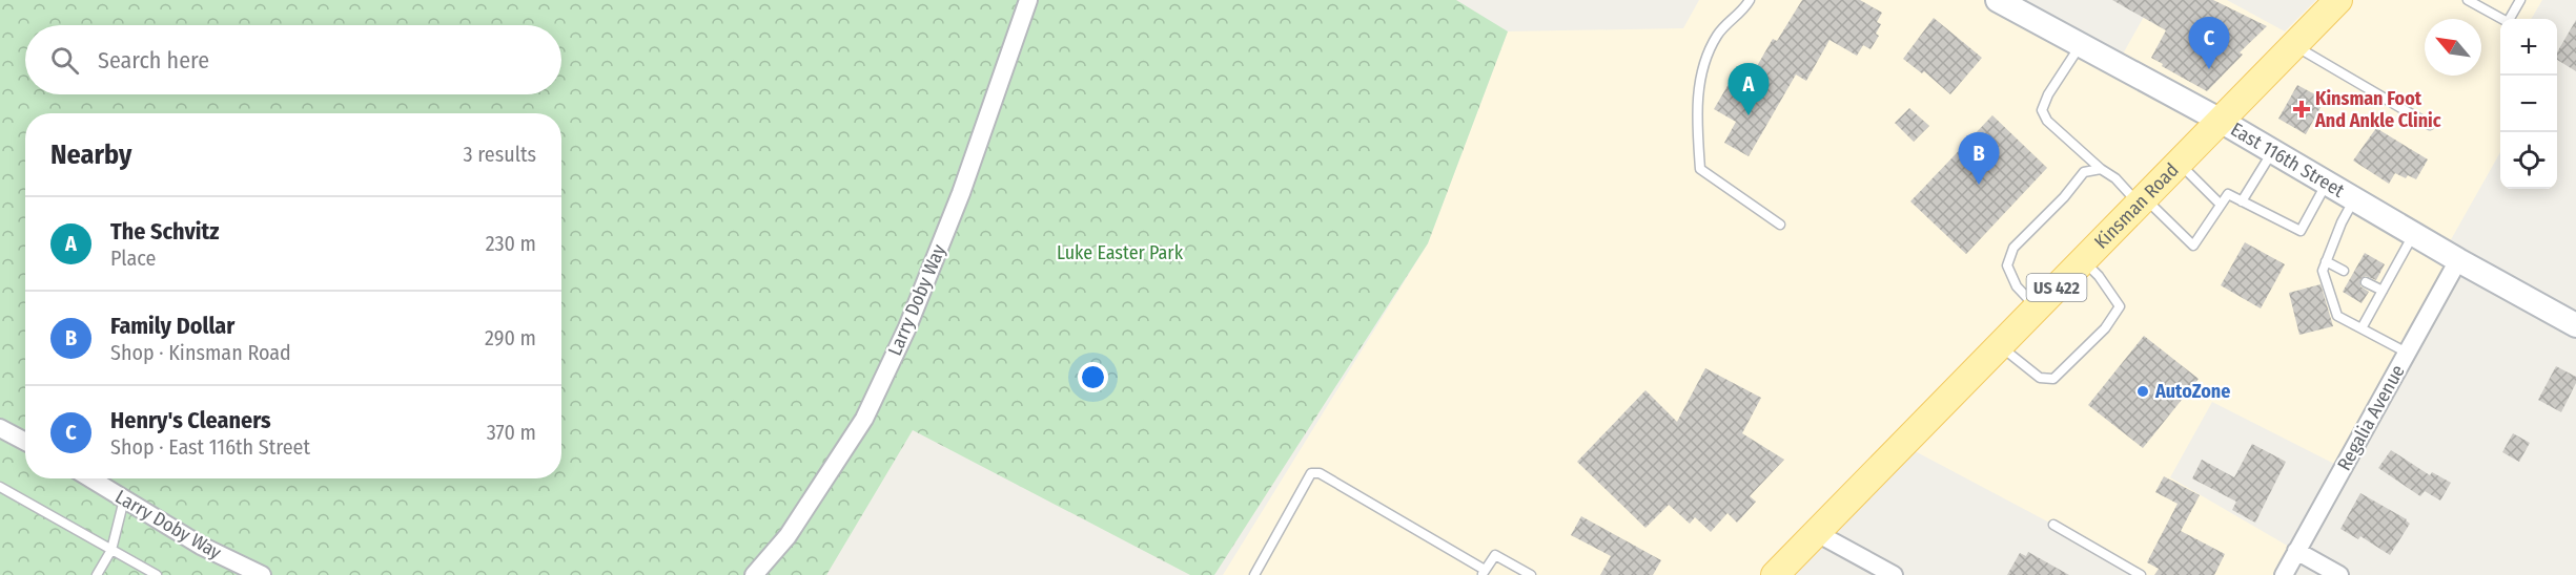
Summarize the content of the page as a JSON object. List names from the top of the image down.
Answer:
{
  "streets": {
    "main road": ["East 116th Street", "Kinsman Road", "US 422"],
    "street": ["Larry Doby Way", "Regalia Avenue"]
  },
  "crossings": [
    ["East 116th Street", "Kinsman Road"],
    ["East 116th Street", "Regalia Avenue"]
  ],
  "parks": ["Luke Easter Park"],
  "places": {
    "health": ["Kinsman Foot And Ankle Clinic"],
    "other": ["AutoZone"]
  },
  "north": "top left",
  "page": {
    "pins": ["C", "A", "B"],
    "map_buttons": ["+", "−"],
    "search": "Search here",
    "heading": ["Nearby", "3 results"],
    "list": [
      {
        "mark": "A",
        "name": "The Schvitz",
        "note": "Place",
        "value": "230 m"
      },
      {
        "mark": "B",
        "name": "Family Dollar",
        "note": "Shop · Kinsman Road",
        "value": "290 m"
      },
      {
        "mark": "C",
        "name": "Henry's Cleaners",
        "note": "Shop · East 116th Street",
        "value": "370 m"
      }
    ]
  }
}
